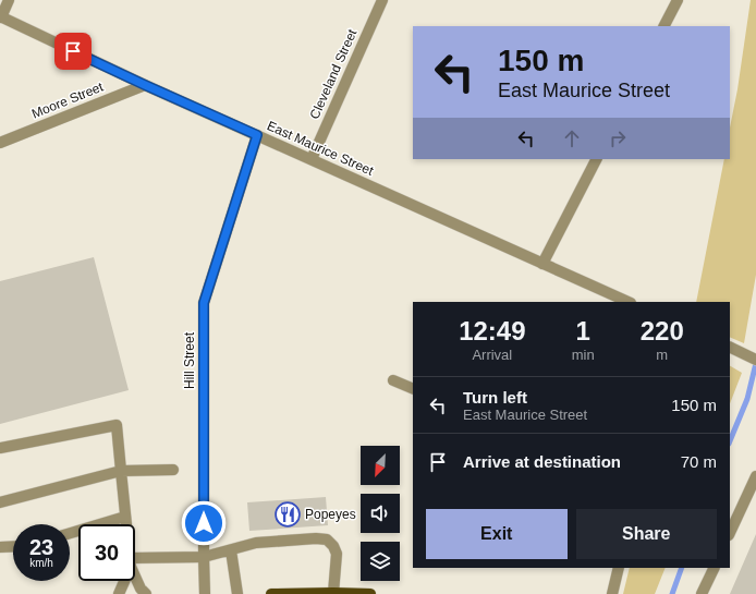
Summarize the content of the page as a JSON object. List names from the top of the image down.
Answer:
{
  "streets": {
    "street": [
      "Cleveland Street",
      "Moore Street",
      "East Maurice Street",
      "Hill Street"
    ]
  },
  "crossings": [
    ["Cleveland Street", "East Maurice Street"],
    ["Moore Street", "East Maurice Street"],
    ["East Maurice Street", "Hill Street"]
  ],
  "places": {
    "restaurant": ["Popeyes"]
  },
  "north": "bottom left",
  "page": {
    "turn": ["150 m", "East Maurice Street"],
    "eta": [
      "12:49",
      "Arrival",
      "1",
      "min",
      "220",
      "m"
    ],
    "list": [
      {
        "name": "Turn left",
        "note": "East Maurice Street",
        "value": "150 m"
      },
      {
        "name": "Arrive at destination",
        "value": "70 m"
      }
    ],
    "buttons": ["Exit", "Share"],
    "speed": "23 km/h",
    "limit": "30"
  }
}
